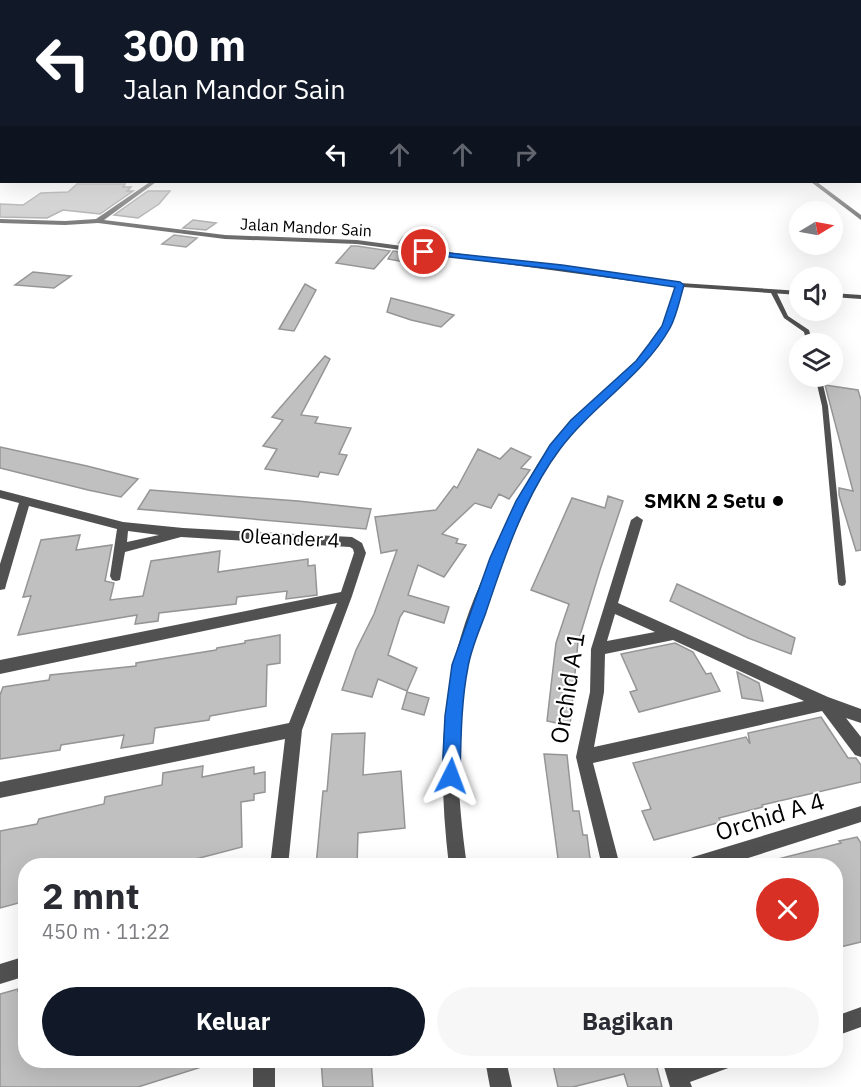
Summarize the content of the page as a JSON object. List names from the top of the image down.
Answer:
{
  "streets": {
    "street": [
      "Jalan Mandor Sain",
      "Oleander 4",
      "Orchid A 1",
      "Orchid A 4"
    ]
  },
  "places": ["SMKN 2 Setu"],
  "north": "right",
  "page": {
    "turn": ["300 m", "Jalan Mandor Sain"],
    "heading": ["2 mnt", "450 m · 11:22"],
    "buttons": ["Keluar", "Bagikan"]
  }
}
